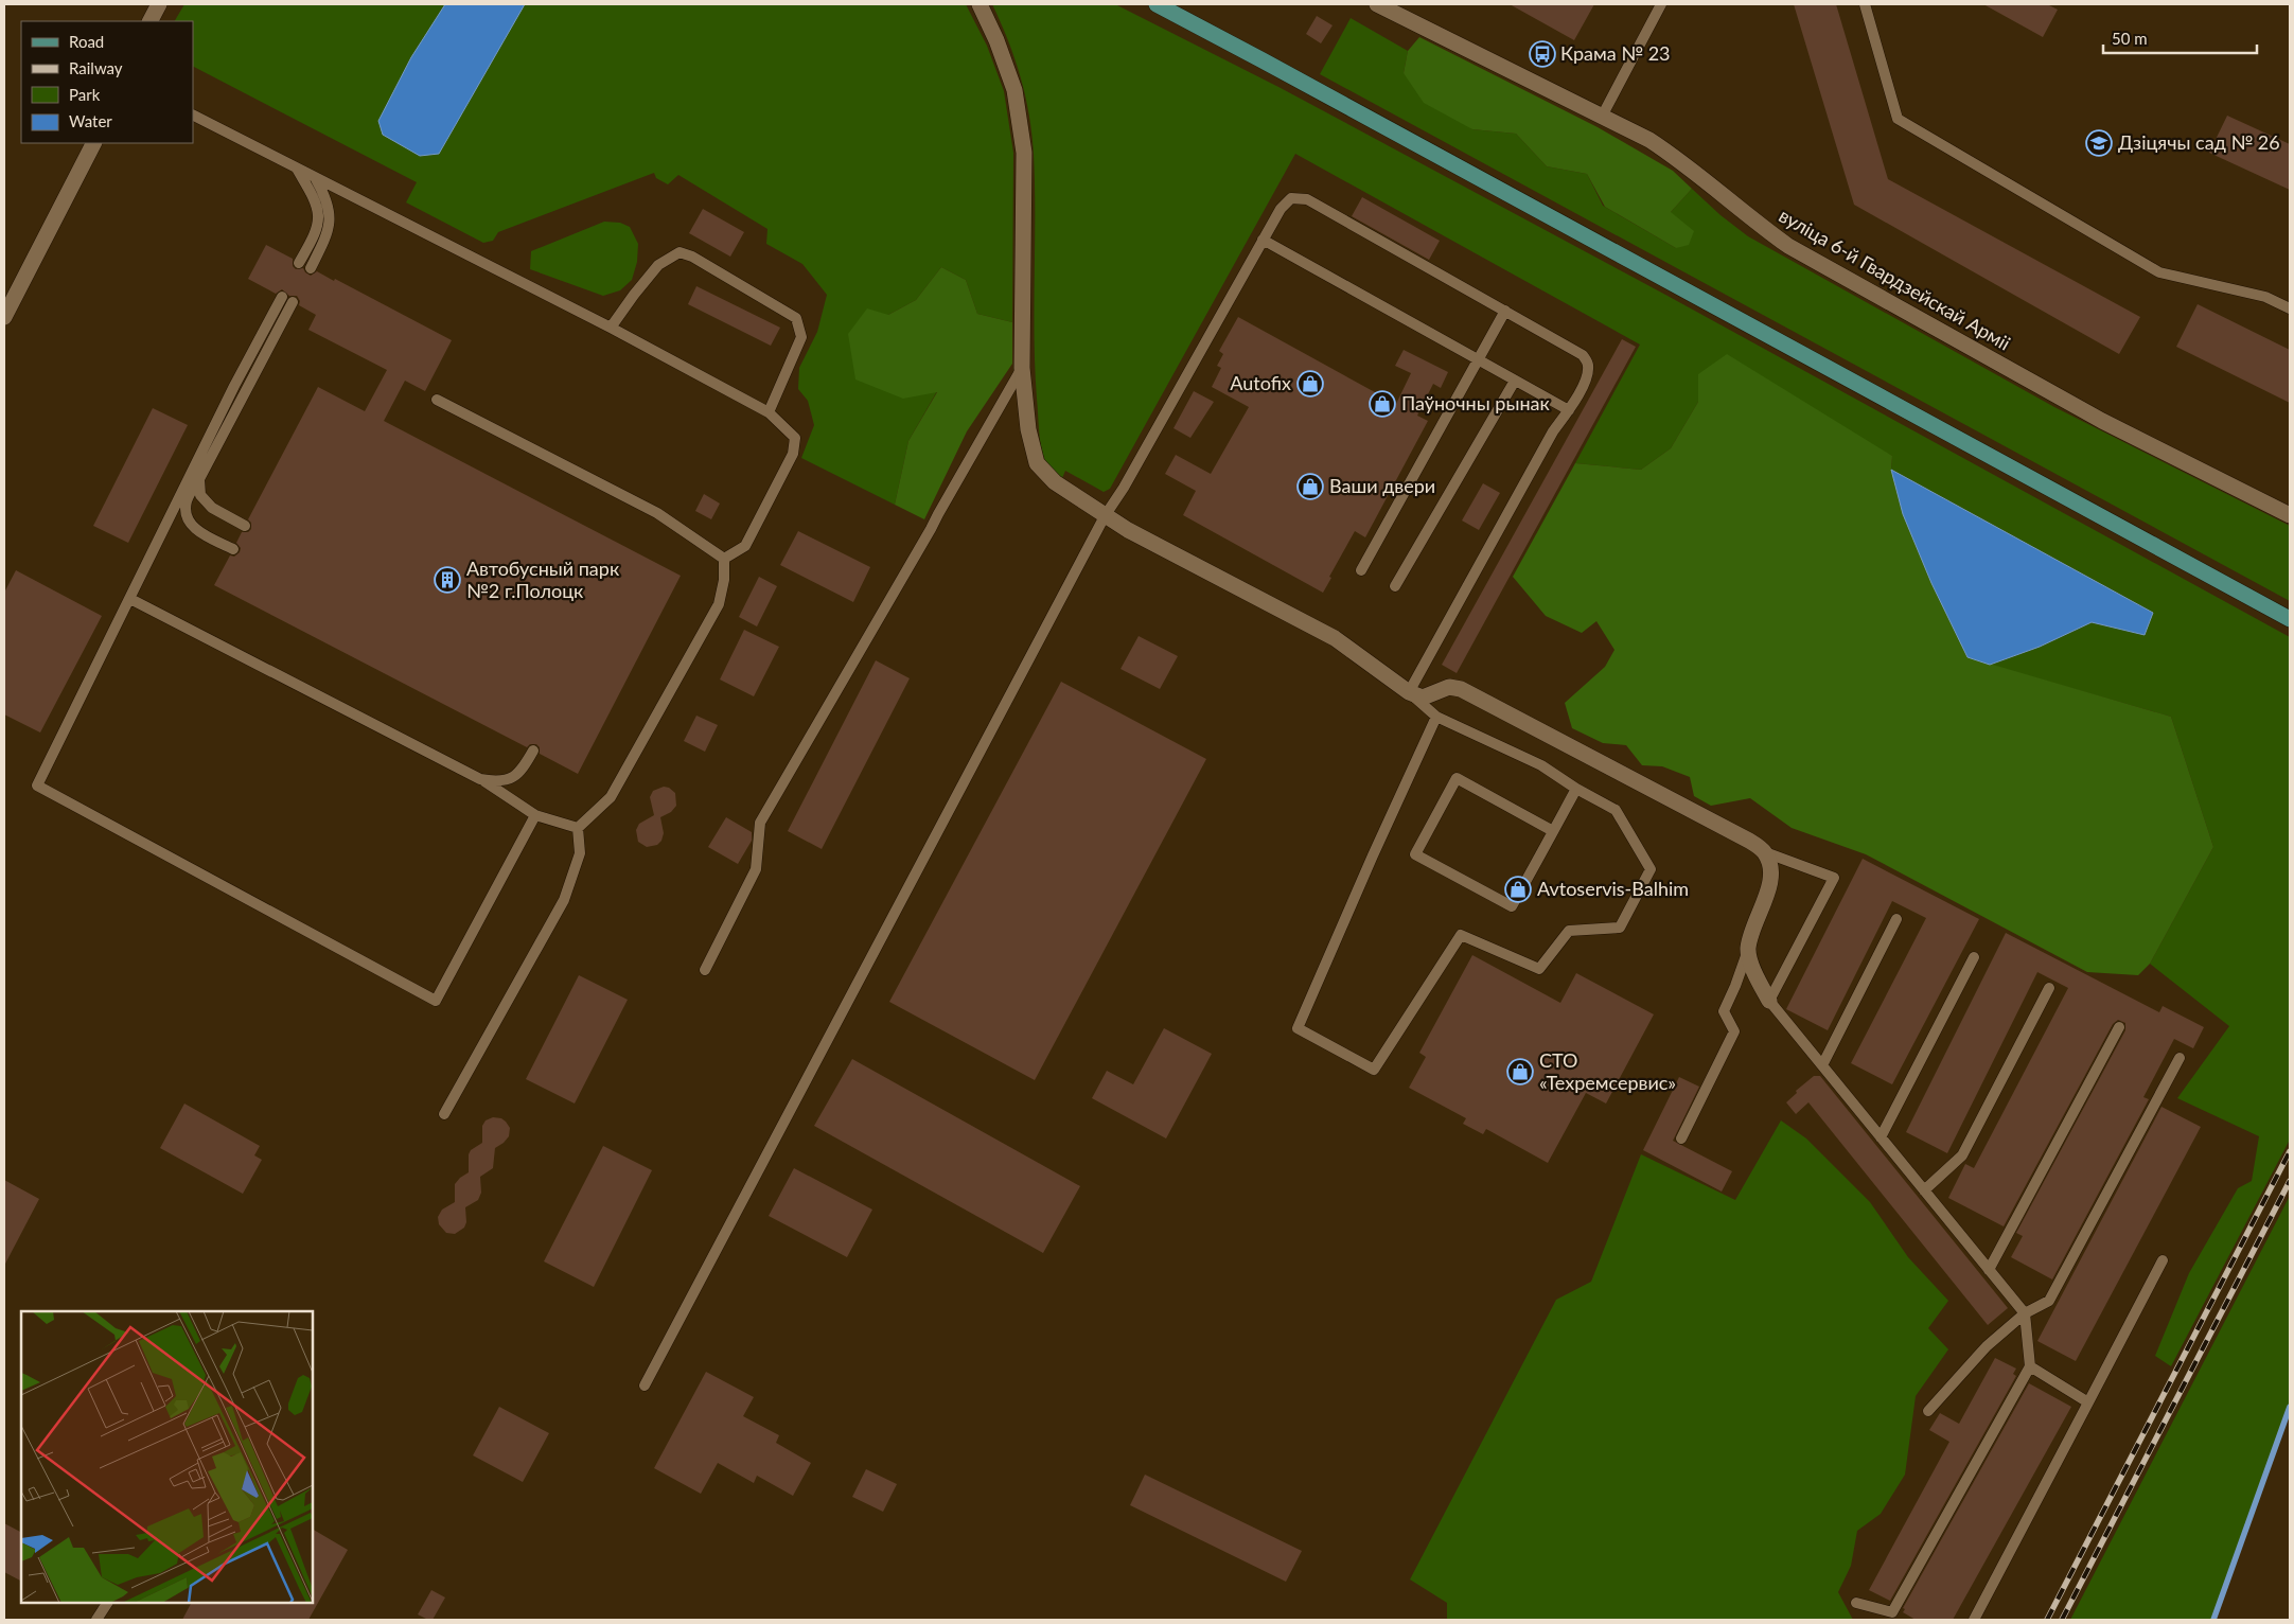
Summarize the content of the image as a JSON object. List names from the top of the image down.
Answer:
{
  "streets": {
    "street": ["вуліца 6-й Гвардзейскай Арміі"]
  },
  "places": {
    "bus stop": ["Крама № 23"],
    "school or university": ["Дзіцячы сад № 26"],
    "shop": [
      "Autofix",
      "Паўночны рынак",
      "Ваши двери",
      "Avtoservis-Balhim",
      "СТО «Техремсервис»"
    ],
    "building": ["Автобусный парк №2 г.Полоцк"]
  },
  "legend": [
    "Road",
    "Railway",
    "Park",
    "Water"
  ],
  "scale_bar": "50 m"
}
